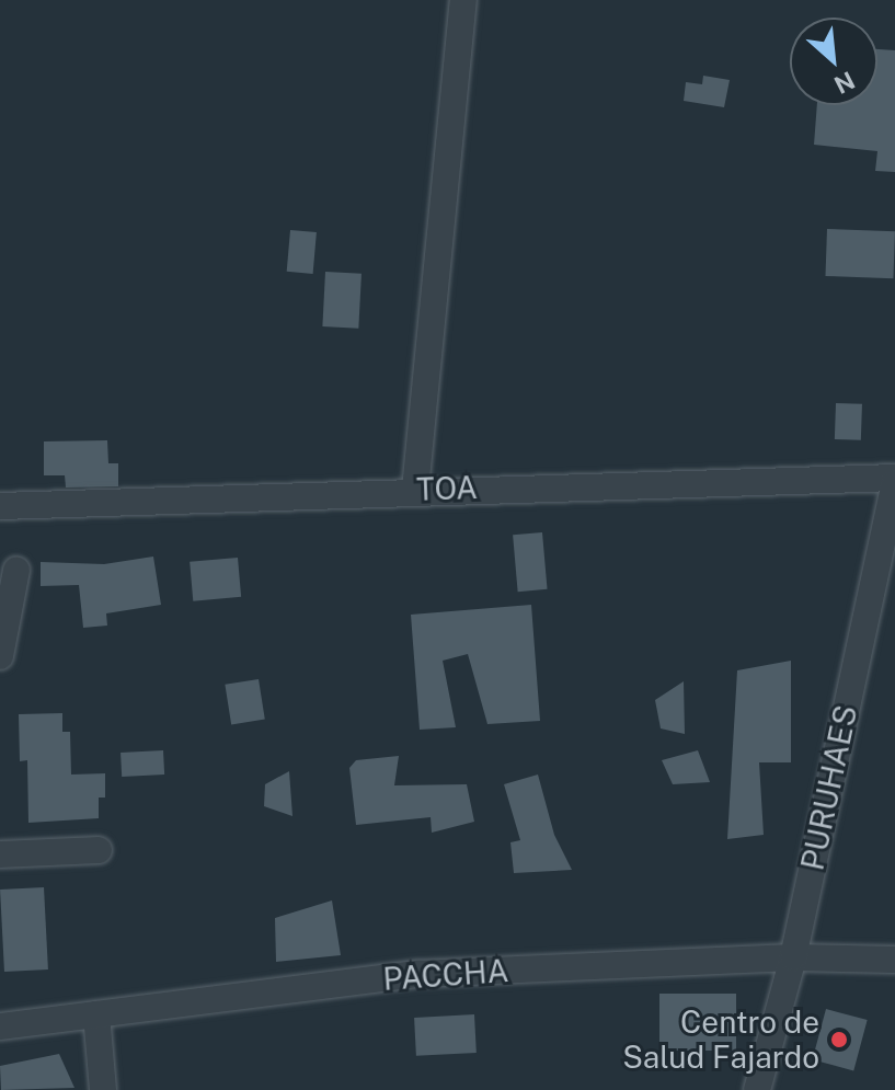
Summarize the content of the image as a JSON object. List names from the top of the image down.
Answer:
{
  "streets": {
    "street": ["TOA", "PURUHAES", "PACCHA"]
  },
  "crossings": [
    ["PURUHAES", "PACCHA"]
  ],
  "places": ["Centro de Salud Fajardo"],
  "north": "bottom right"
}
